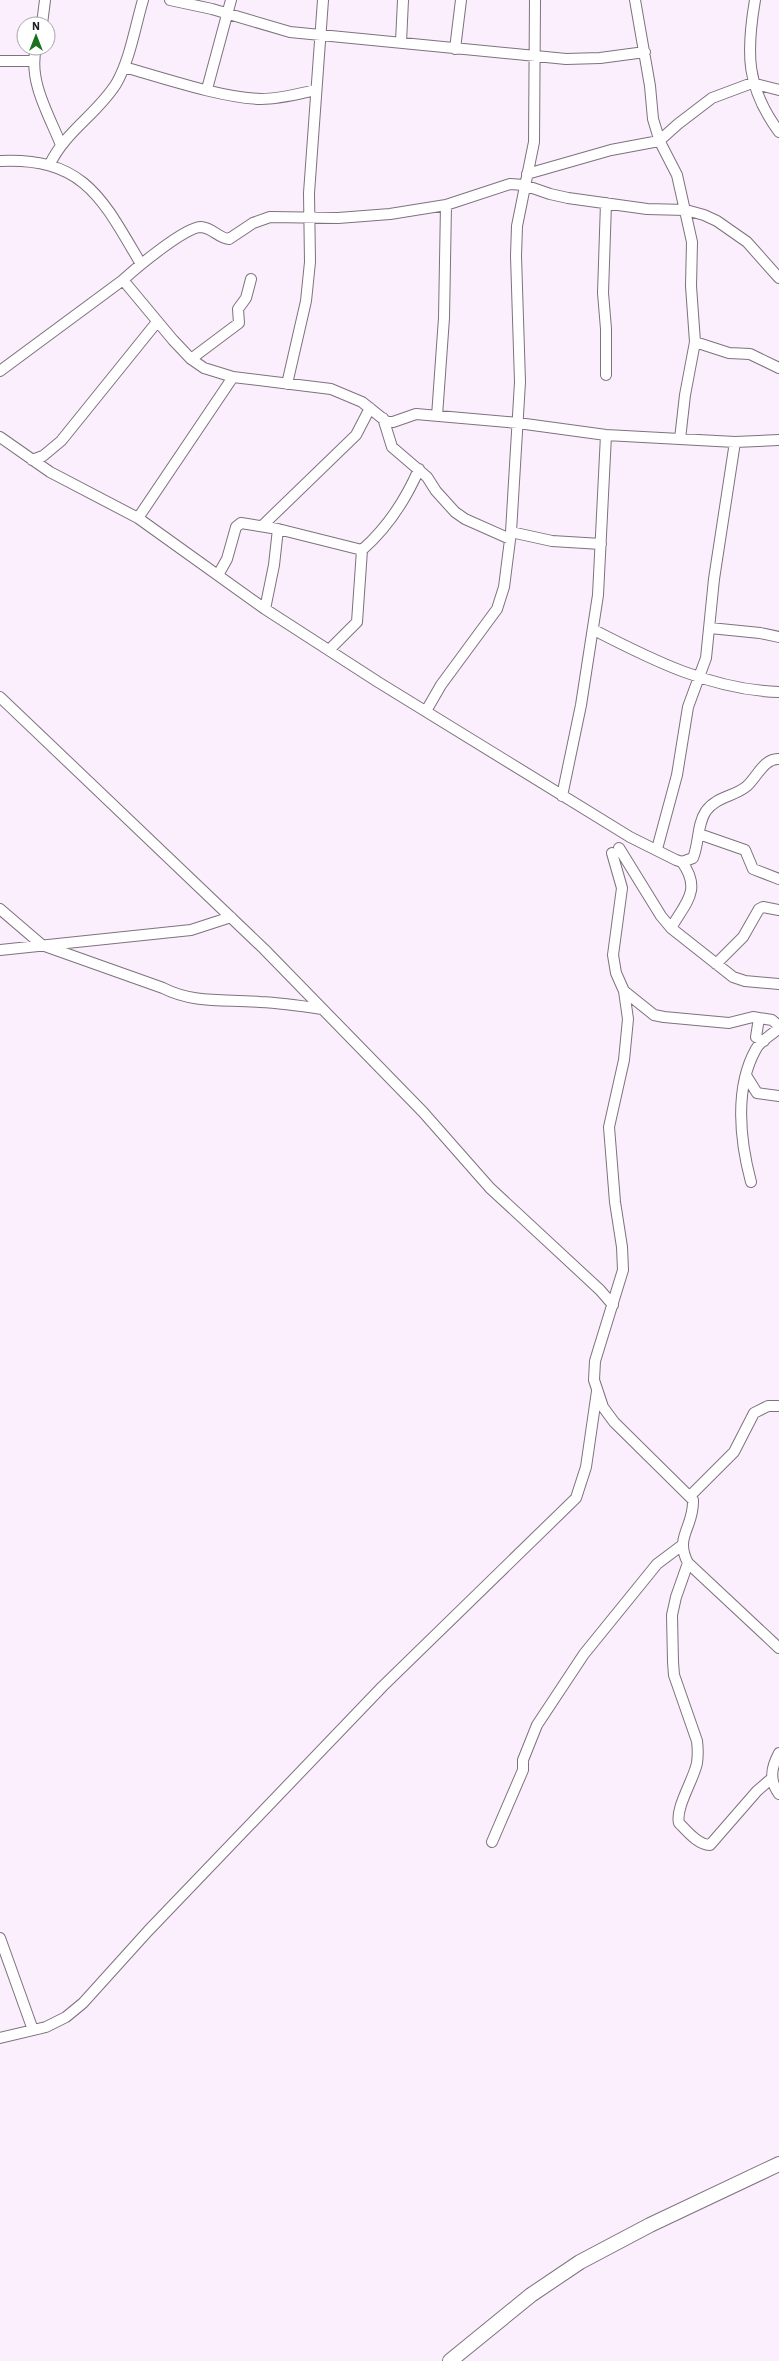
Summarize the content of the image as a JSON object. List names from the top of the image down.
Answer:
{
  "north": "top"
}
